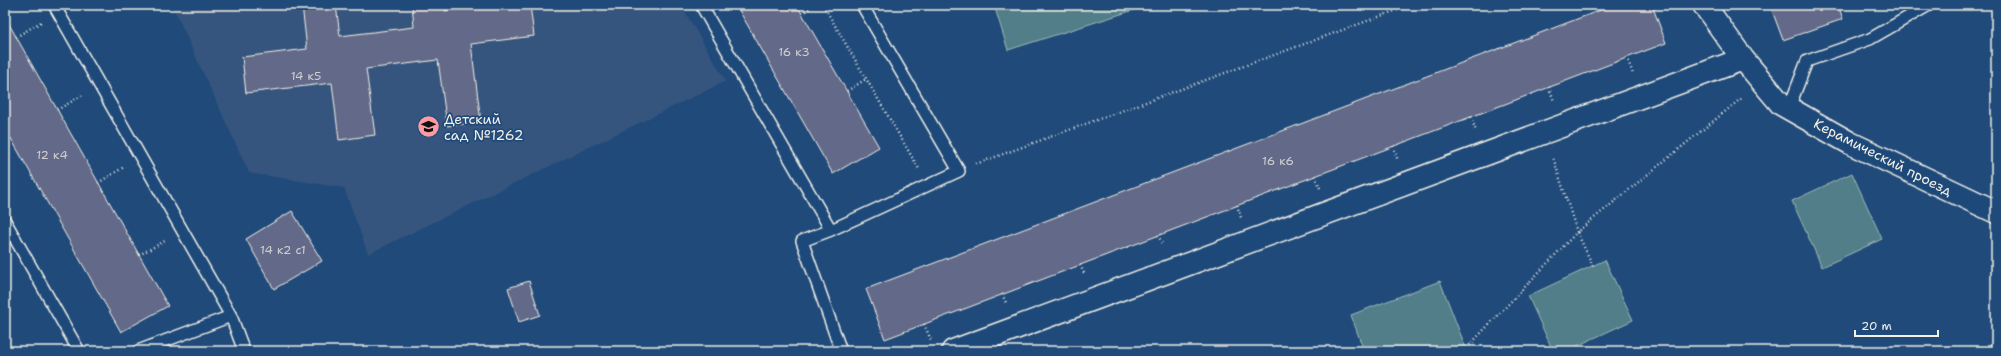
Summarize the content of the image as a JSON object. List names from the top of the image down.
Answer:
{
  "streets": {
    "street": ["Керамический проезд"]
  },
  "places": {
    "school or university": ["Детский сад №1262"]
  },
  "house_numbers": [
    "16 к3",
    "14 к5",
    "12 к4",
    "16 к6",
    "14 к2 с1"
  ],
  "scale_bar": "20 m"
}
